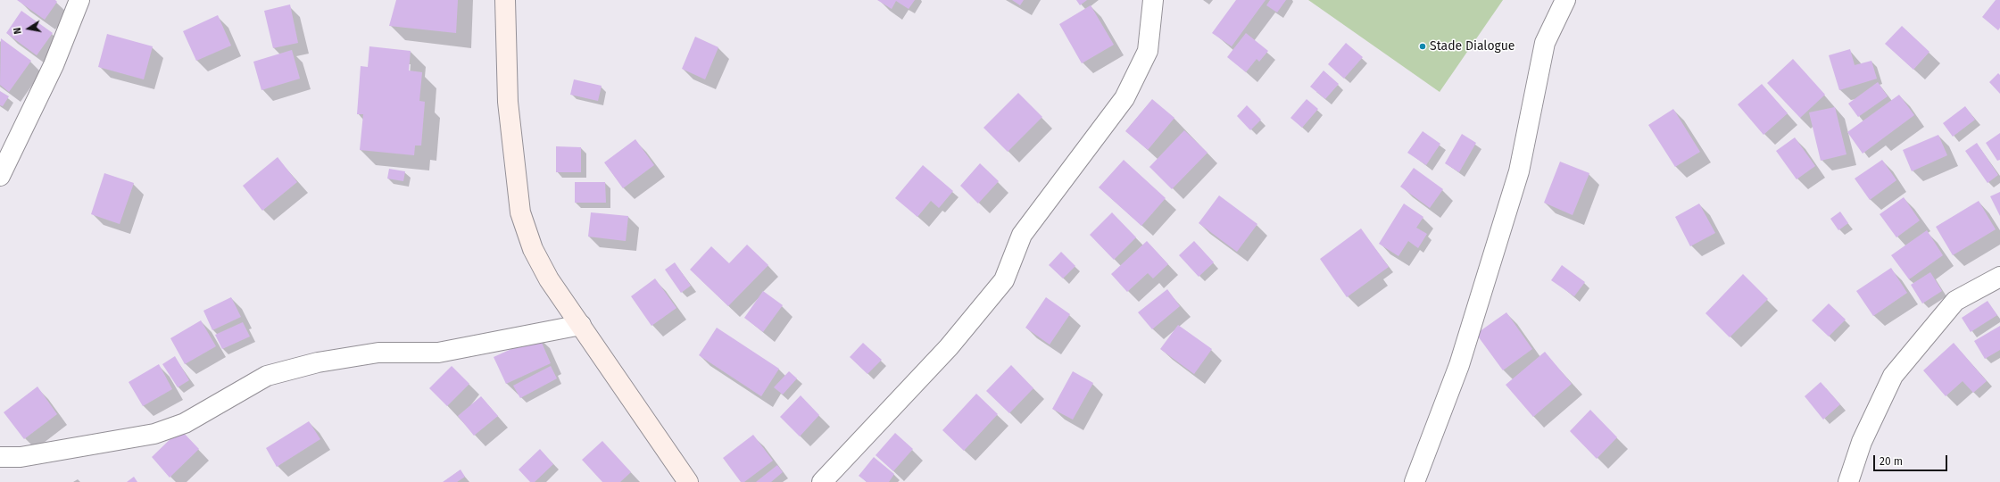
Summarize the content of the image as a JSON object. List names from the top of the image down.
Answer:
{
  "places": ["Stade Dialogue"],
  "scale_bar": "20 m",
  "north": "left"
}
